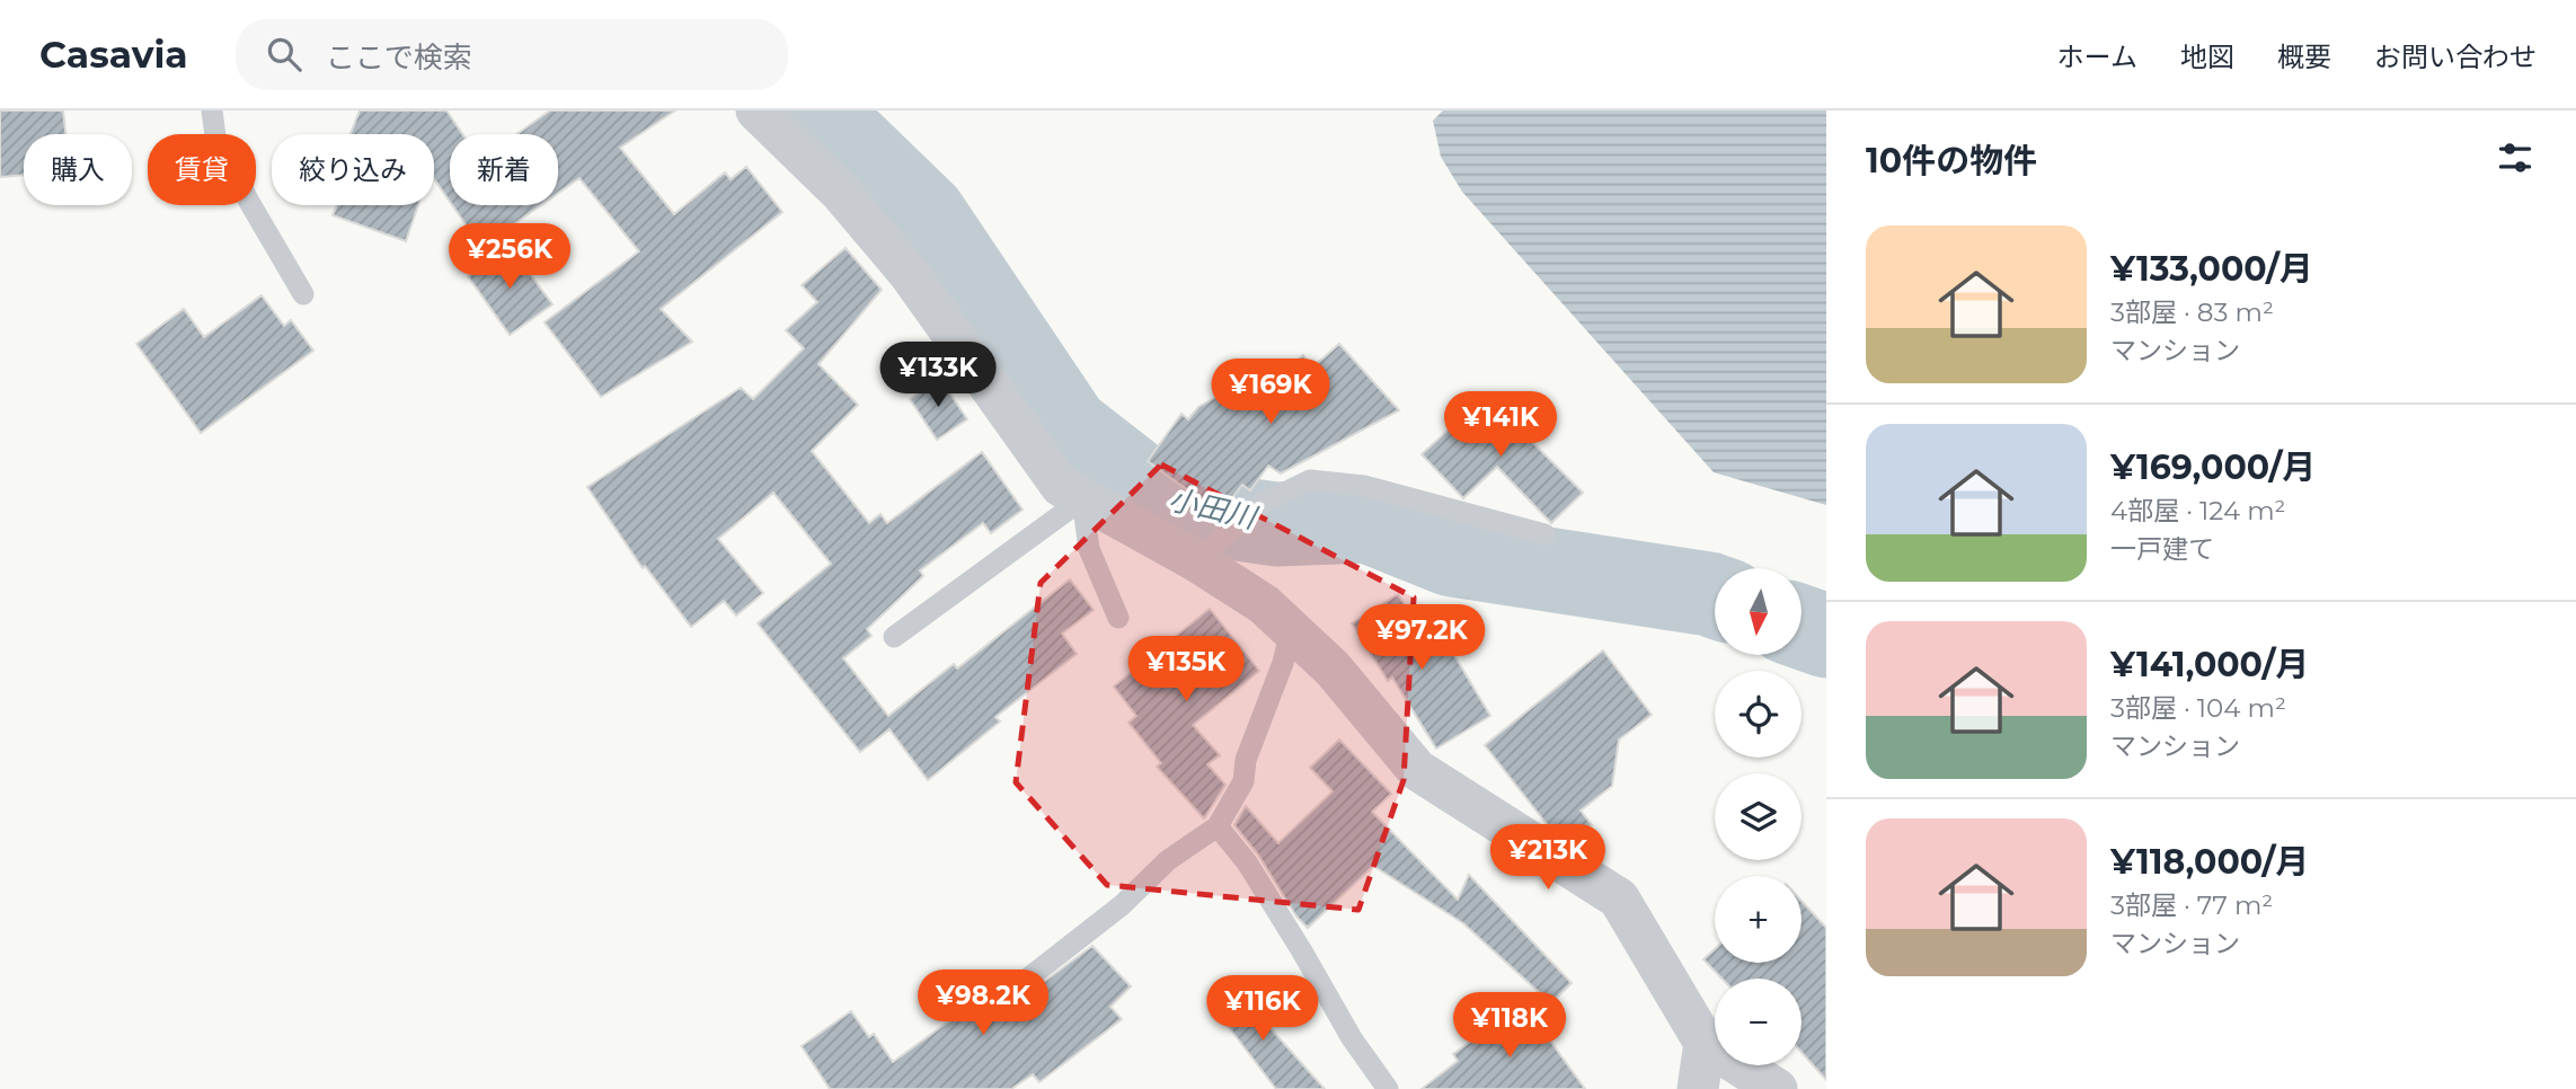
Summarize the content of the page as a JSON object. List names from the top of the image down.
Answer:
{
  "water": ["小田川"],
  "north": "bottom",
  "page": {
    "header": "Casavia",
    "search": "ここで検索",
    "nav": [
      "ホーム",
      "地図",
      "概要",
      "お問い合わせ"
    ],
    "heading": "10件の物件",
    "chip": [
      "購入",
      "賃貸",
      "絞り込み",
      "新着"
    ],
    "list": [
      {
        "name": "¥133,000/月",
        "note": "3部屋 · 83 m² · マンション"
      },
      {
        "name": "¥169,000/月",
        "note": "4部屋 · 124 m² · 一戸建て"
      },
      {
        "name": "¥141,000/月",
        "note": "3部屋 · 104 m² · マンション"
      },
      {
        "name": "¥118,000/月",
        "note": "3部屋 · 77 m² · マンション"
      }
    ],
    "price": [
      "¥256K",
      "¥133K",
      "¥169K",
      "¥141K",
      "¥97.2K",
      "¥135K",
      "¥213K",
      "¥98.2K",
      "¥116K",
      "¥118K"
    ],
    "map_buttons": ["+", "−"]
  }
}
